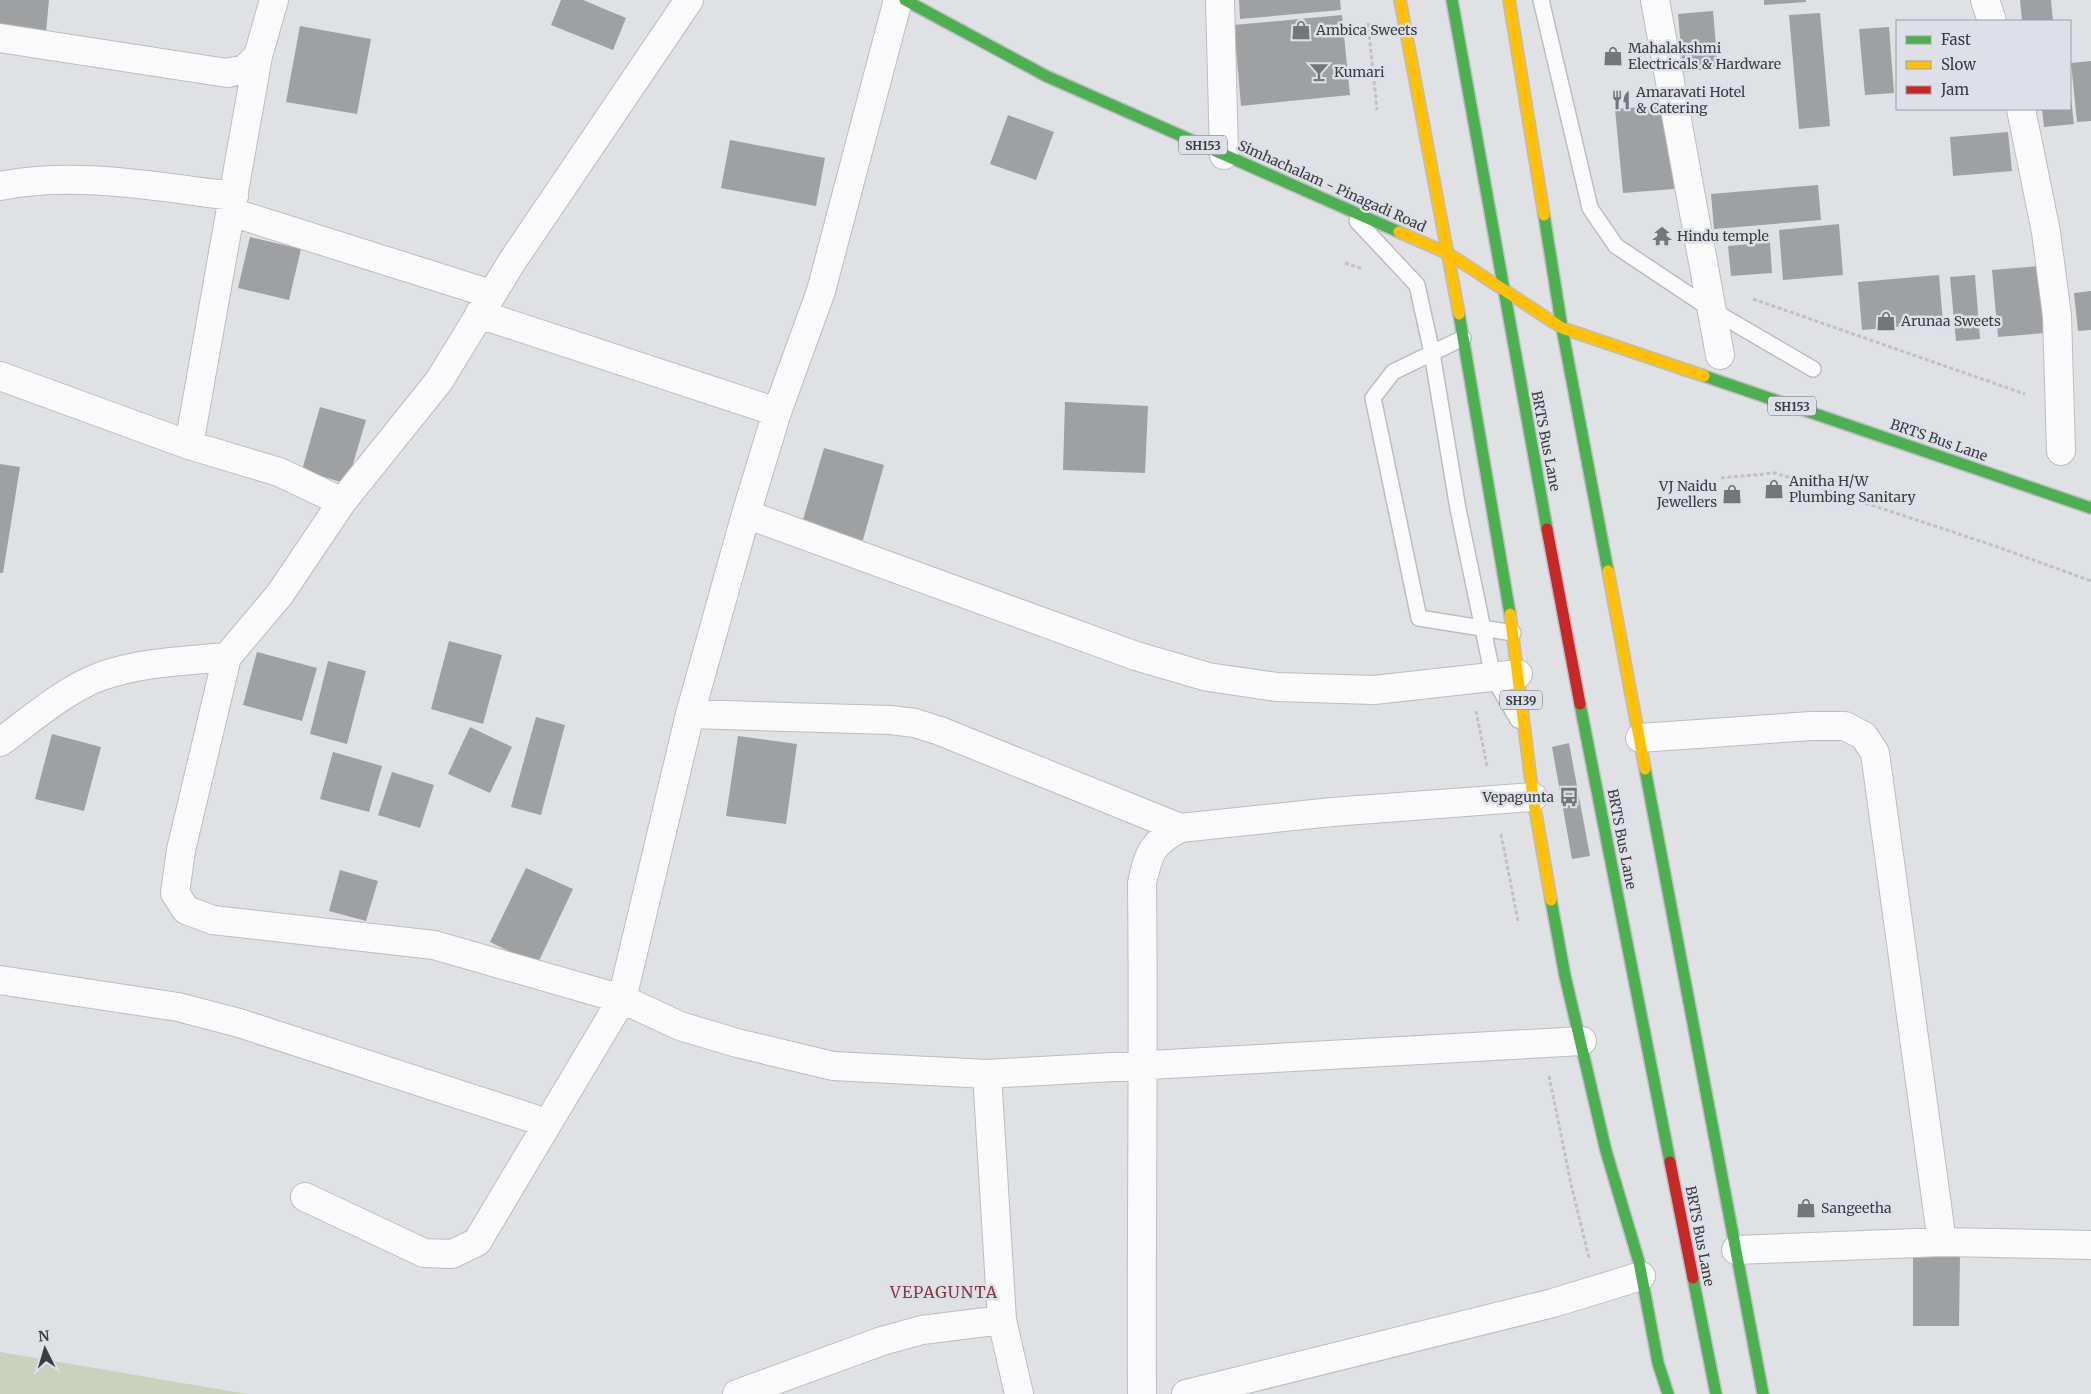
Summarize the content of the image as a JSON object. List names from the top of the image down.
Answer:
{
  "streets": {
    "main road": [
      "SH153",
      "Simhachalam - Pinagadi Road",
      "BRTS Bus Lane",
      "SH39"
    ]
  },
  "crossings": [
    ["Simhachalam - Pinagadi Road", "BRTS Bus Lane"],
    ["Simhachalam - Pinagadi Road", "SH39"]
  ],
  "districts": ["VEPAGUNTA"],
  "places": {
    "shop": [
      "Ambica Sweets",
      "Mahalakshmi Electricals & Hardware",
      "Arunaa Sweets",
      "Anitha H/W Plumbing Sanitary",
      "VJ Naidu Jewellers",
      "Sangeetha"
    ],
    "bar": ["Kumari"],
    "restaurant": ["Amaravati Hotel & Catering"],
    "temple": ["Hindu temple"],
    "bus stop": ["Vepagunta"]
  },
  "legend": ["Fast", "Slow", "Jam"],
  "north": "top"
}
